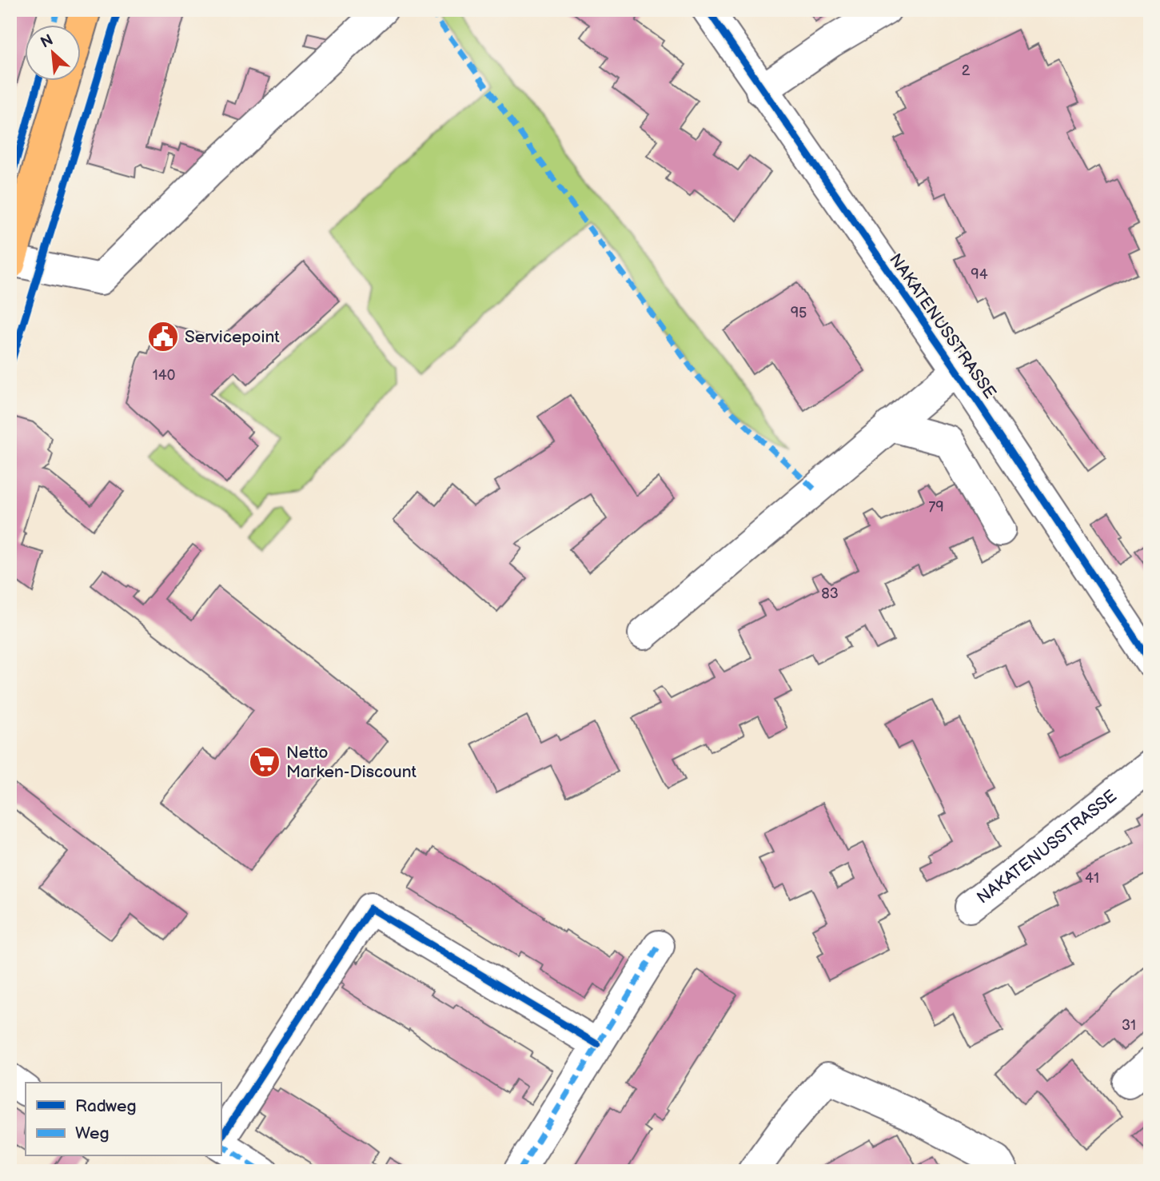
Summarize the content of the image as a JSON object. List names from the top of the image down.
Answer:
{
  "streets": {
    "street": ["NAKATENUSSTRASSE"]
  },
  "places": {
    "public building": ["Servicepoint"],
    "supermarket": ["Netto Marken-Discount"]
  },
  "house_numbers": [
    "2",
    "94",
    "95",
    "140",
    "79",
    "83",
    "41",
    "31"
  ],
  "legend": ["Radweg", "Weg"],
  "north": "top left"
}
